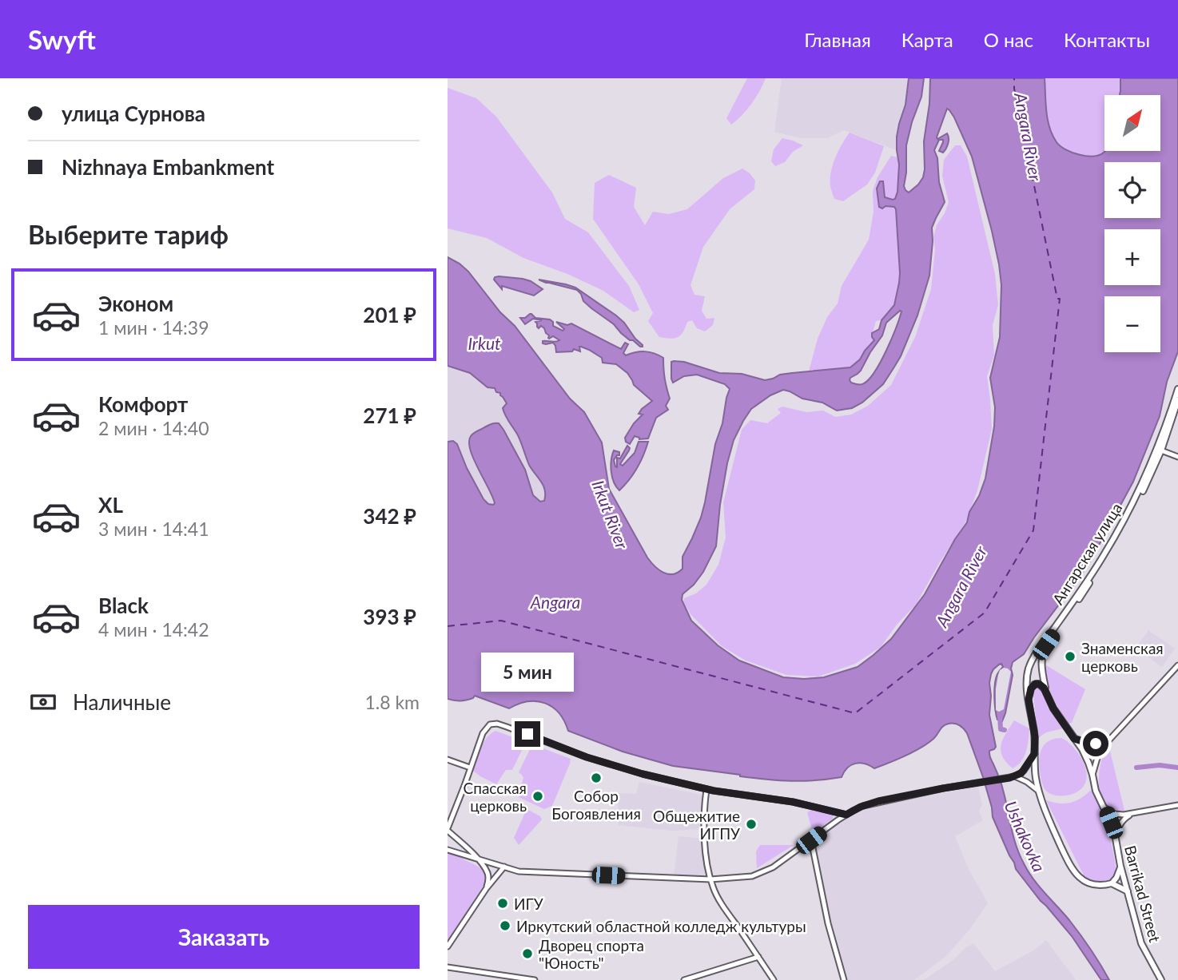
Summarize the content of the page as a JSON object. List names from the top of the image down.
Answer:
{
  "streets": {
    "main road": ["Ангарская улица", "Barrikad Street"]
  },
  "crossings": [
    ["Ангарская улица", "Barrikad Street"]
  ],
  "water": [
    "Angara River",
    "Irkut",
    "Irkut River",
    "Angara",
    "Ushakovka"
  ],
  "places": [
    "Знаменская церковь",
    "Собор Богоявления",
    "Спасская церковь",
    "Общежитие ИГПУ",
    "ИГУ",
    "Иркутский областной колледж культуры",
    "Дворец спорта \"Юность\""
  ],
  "north": "top right",
  "page": {
    "header": "Swyft",
    "nav": [
      "Главная",
      "Карта",
      "О нас",
      "Контакты"
    ],
    "banner": ["улица Сурнова", "Nizhnaya Embankment"],
    "map_buttons": ["+", "−"],
    "heading": "Выберите тариф",
    "list": [
      {
        "name": "Эконом",
        "note": "1 мин · 14:39",
        "value": "201 ₽"
      },
      {
        "name": "Комфорт",
        "note": "2 мин · 14:40",
        "value": "271 ₽"
      },
      {
        "name": "XL",
        "note": "3 мин · 14:41",
        "value": "342 ₽"
      },
      {
        "name": "Black",
        "note": "4 мин · 14:42",
        "value": "393 ₽"
      }
    ],
    "bubble": "5 мин",
    "pay": ["Наличные", "1.8 km"],
    "buttons": "Заказать"
  }
}
